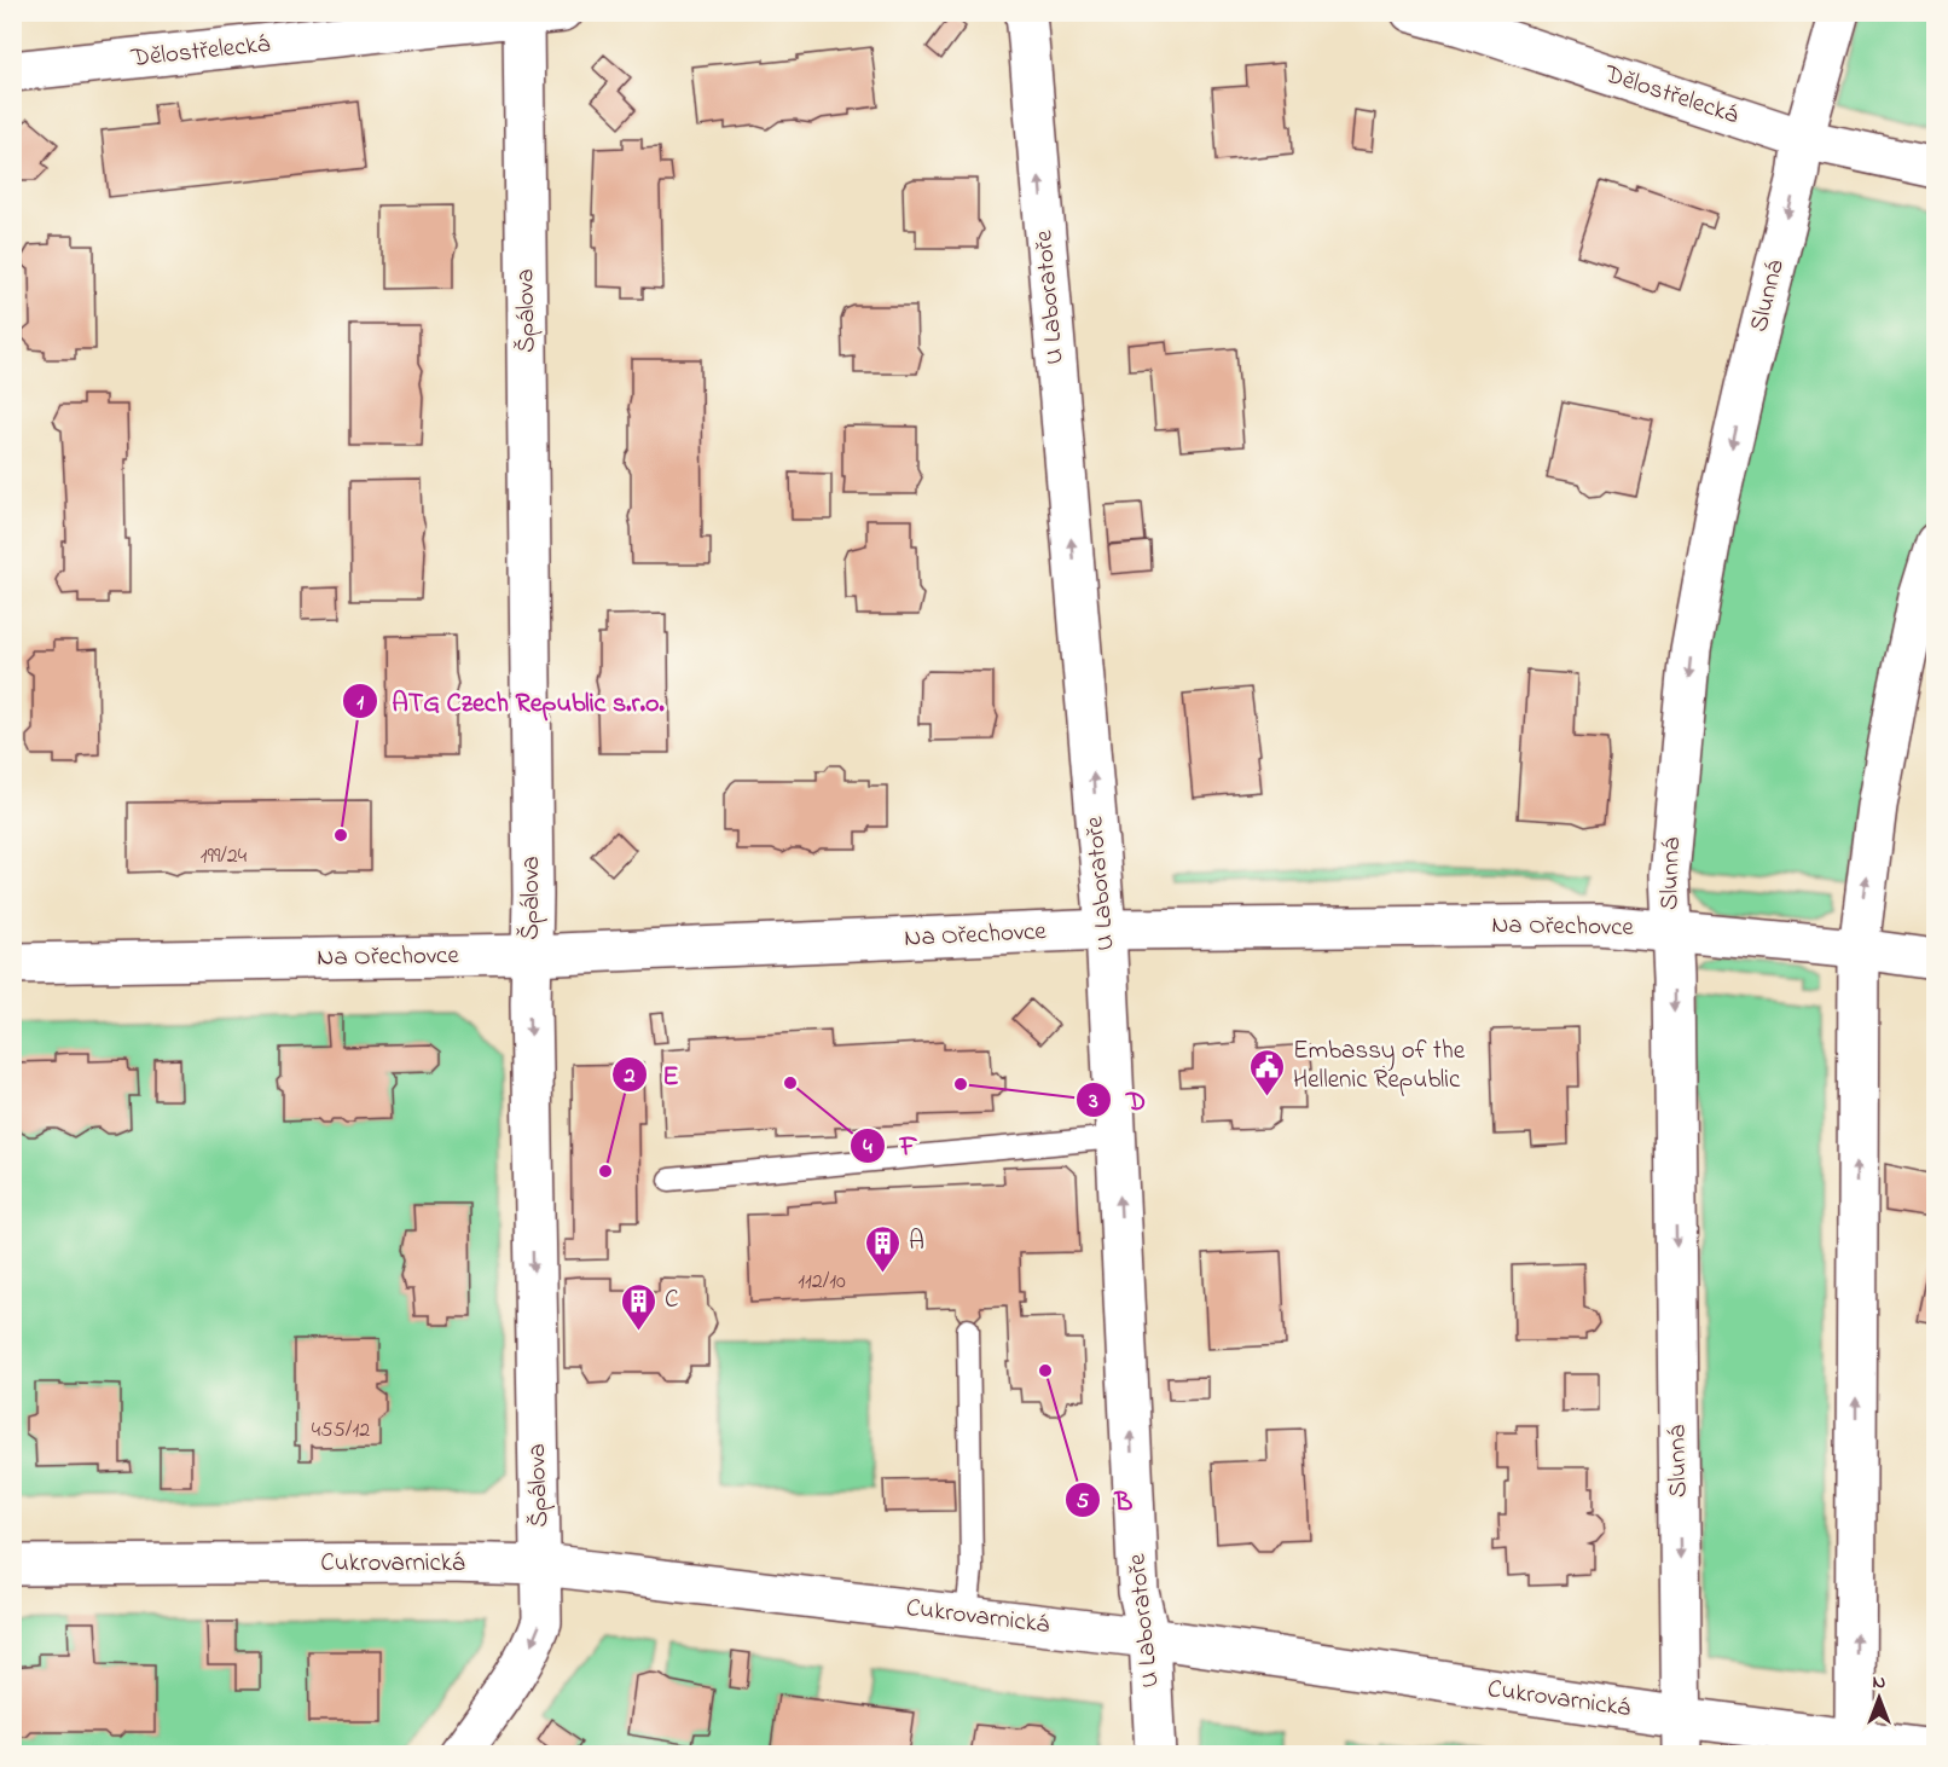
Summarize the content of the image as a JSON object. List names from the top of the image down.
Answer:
{
  "streets": {
    "street": [
      "Dělostřelecká",
      "Slunná",
      "U Laboratoře",
      "Špálova",
      "Na Ořechovce",
      "Cukrovarnická"
    ]
  },
  "crossings": [
    ["Dělostřelecká", "Slunná"],
    ["Dělostřelecká", "Špálova"],
    ["Slunná", "Na Ořechovce"],
    ["Slunná", "Cukrovarnická"],
    ["U Laboratoře", "Na Ořechovce"],
    ["U Laboratoře", "Cukrovarnická"],
    ["Špálova", "Na Ořechovce"],
    ["Špálova", "Cukrovarnická"]
  ],
  "one_way": ["U Laboratoře", "Špálova"],
  "places": {
    "other": [
      "ATG Czech Republic s.r.o.",
      "F",
      "D",
      "E",
      "B"
    ],
    "public building": ["Embassy of the Hellenic Republic"],
    "building": ["A", "C"]
  },
  "house_numbers": ["199/24", "112/10", "455/12"],
  "north": "top"
}
